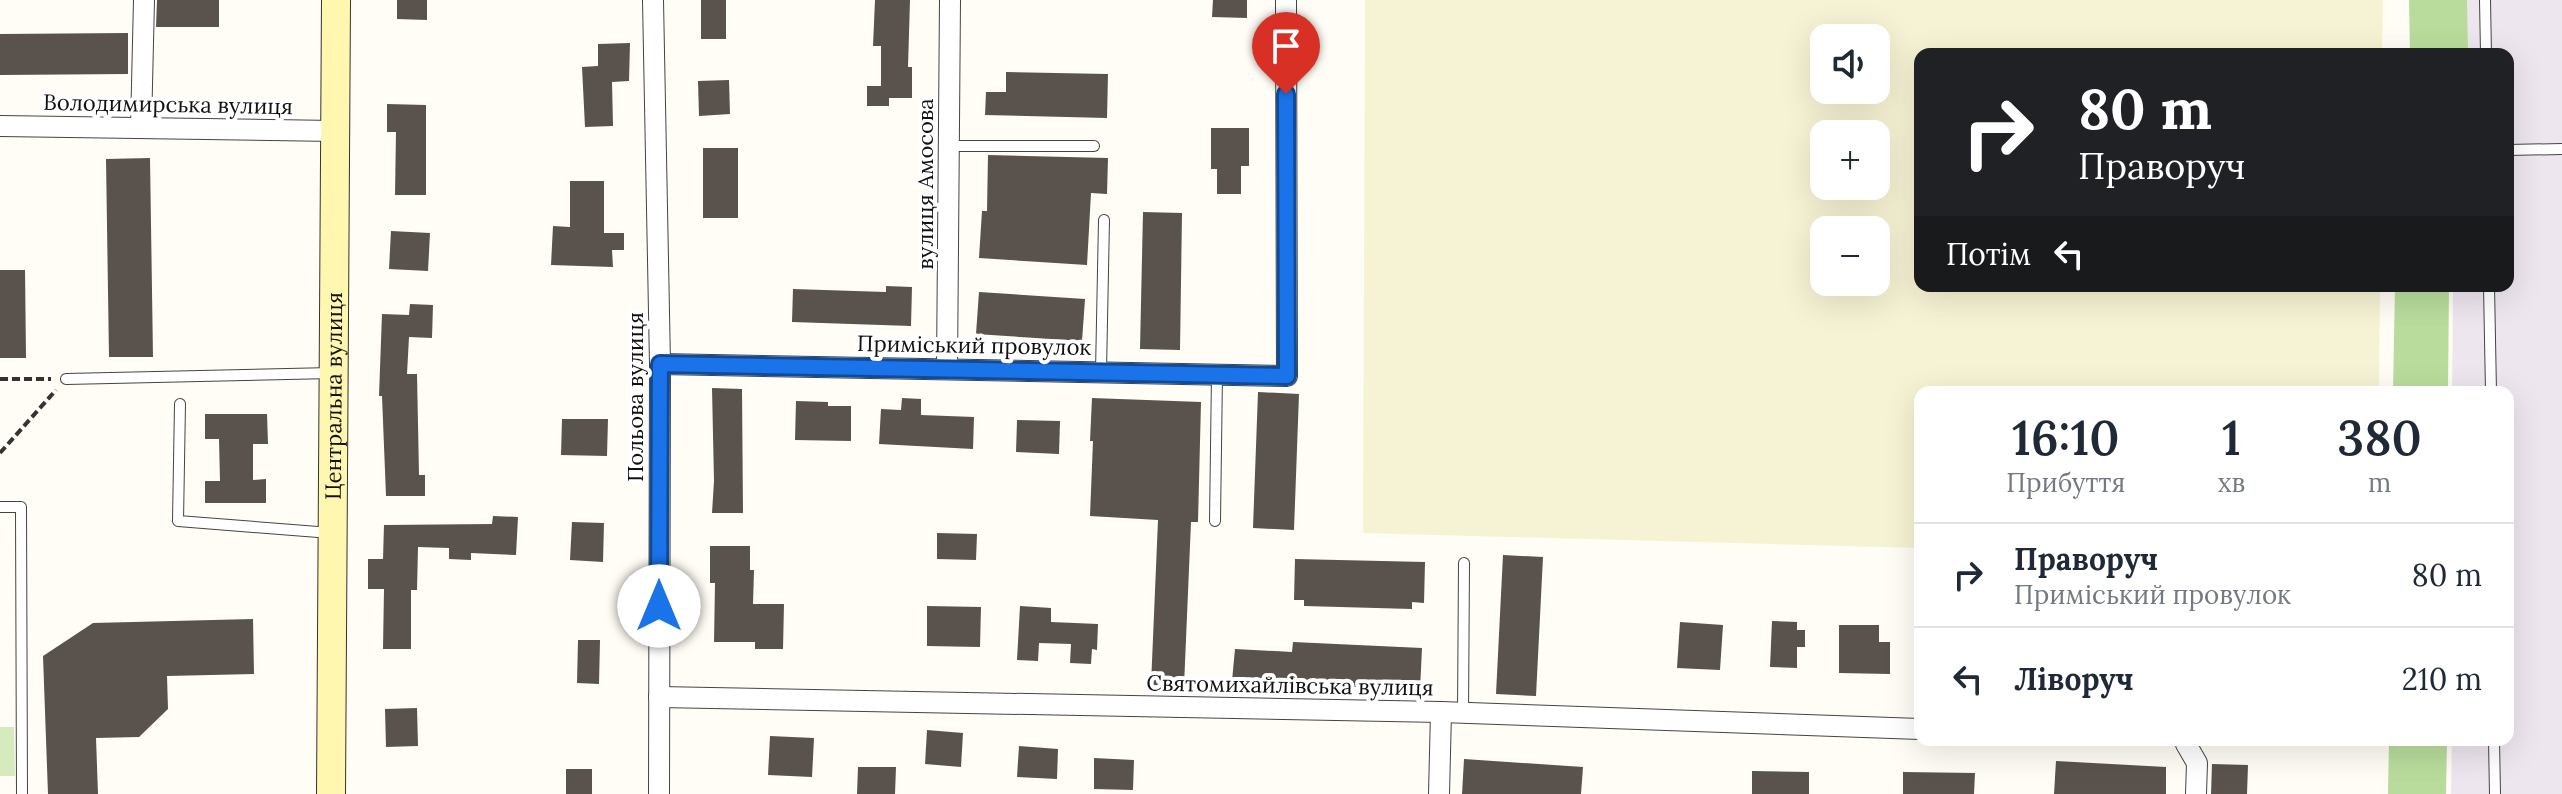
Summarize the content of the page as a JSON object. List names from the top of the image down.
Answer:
{
  "streets": {
    "main road": ["Центральна вулиця"],
    "street": [
      "Володимирська вулиця",
      "вулиця Амосова",
      "Приміський провулок",
      "Польова вулиця",
      "Святомихайлівська вулиця"
    ]
  },
  "crossings": [
    ["Володимирська вулиця", "Центральна вулиця"],
    ["вулиця Амосова", "Приміський провулок"],
    ["Приміський провулок", "Польова вулиця"],
    ["Польова вулиця", "Святомихайлівська вулиця"]
  ],
  "page": {
    "map_buttons": ["+", "−"],
    "turn": ["80 m", "Праворуч"],
    "then": "Потім",
    "eta": [
      "16:10",
      "Прибуття",
      "1",
      "хв",
      "380",
      "m"
    ],
    "list": [
      {
        "name": "Праворуч",
        "note": "Приміський провулок",
        "value": "80 m"
      },
      {
        "name": "Ліворуч",
        "value": "210 m"
      }
    ]
  }
}
